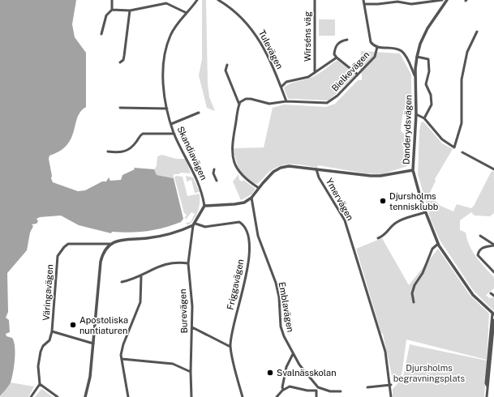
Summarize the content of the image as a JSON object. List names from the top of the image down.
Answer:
{
  "streets": {
    "street": [
      "Wirséns väg",
      "Tulevägen",
      "Bielkevägen",
      "Danderydsvägen",
      "Skandiavägen",
      "Ymervägen",
      "Friggavägen",
      "Väringavägen",
      "Emblavägen",
      "Burevägen"
    ]
  },
  "crossings": [
    ["Tulevägen", "Bielkevägen"],
    ["Bielkevägen", "Danderydsvägen"],
    ["Friggavägen", "Burevägen"]
  ],
  "parks": ["Djursholms begravningsplats"],
  "places": ["Djursholms tennisklubb", "Apostoliska nuntiaturen", "Svalnässkolan"]
}
